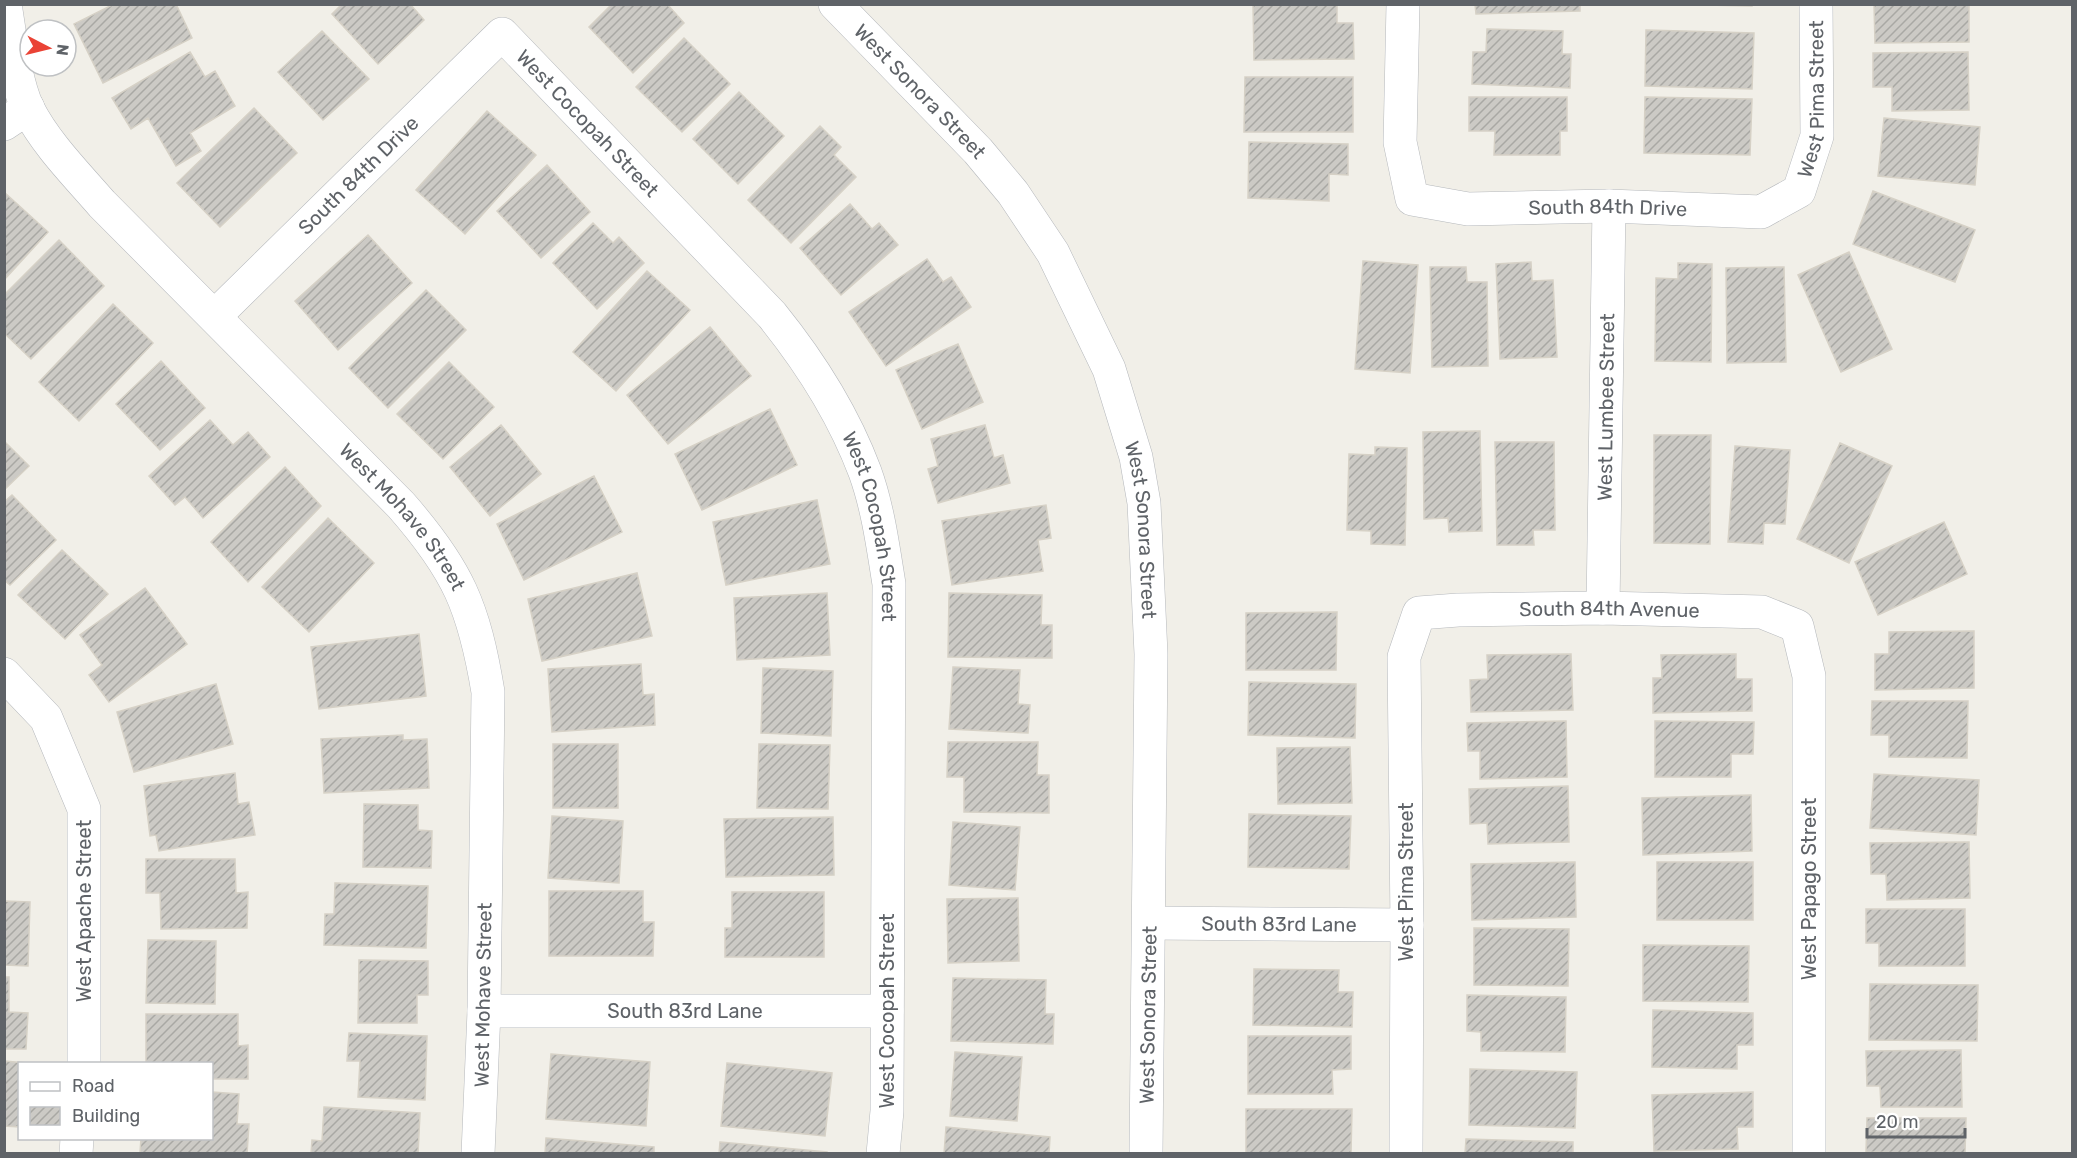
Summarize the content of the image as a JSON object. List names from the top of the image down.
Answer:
{
  "streets": {
    "street": [
      "West Sonora Street",
      "West Pima Street",
      "West Cocopah Street",
      "South 84th Drive",
      "West Lumbee Street",
      "West Mohave Street",
      "South 84th Avenue",
      "West Papago Street",
      "West Apache Street",
      "South 83rd Lane"
    ]
  },
  "crossings": [
    ["West Sonora Street", "South 83rd Lane"],
    ["West Pima Street", "South 84th Drive"],
    ["West Pima Street", "South 84th Avenue"],
    ["West Pima Street", "South 83rd Lane"],
    ["West Cocopah Street", "South 84th Drive"],
    ["West Cocopah Street", "South 83rd Lane"],
    ["South 84th Drive", "West Lumbee Street"],
    ["South 84th Drive", "West Mohave Street"],
    ["West Lumbee Street", "South 84th Avenue"],
    ["West Mohave Street", "South 83rd Lane"],
    ["South 84th Avenue", "West Papago Street"]
  ],
  "legend": ["Road", "Building"],
  "scale_bar": "20 m",
  "north": "right"
}
